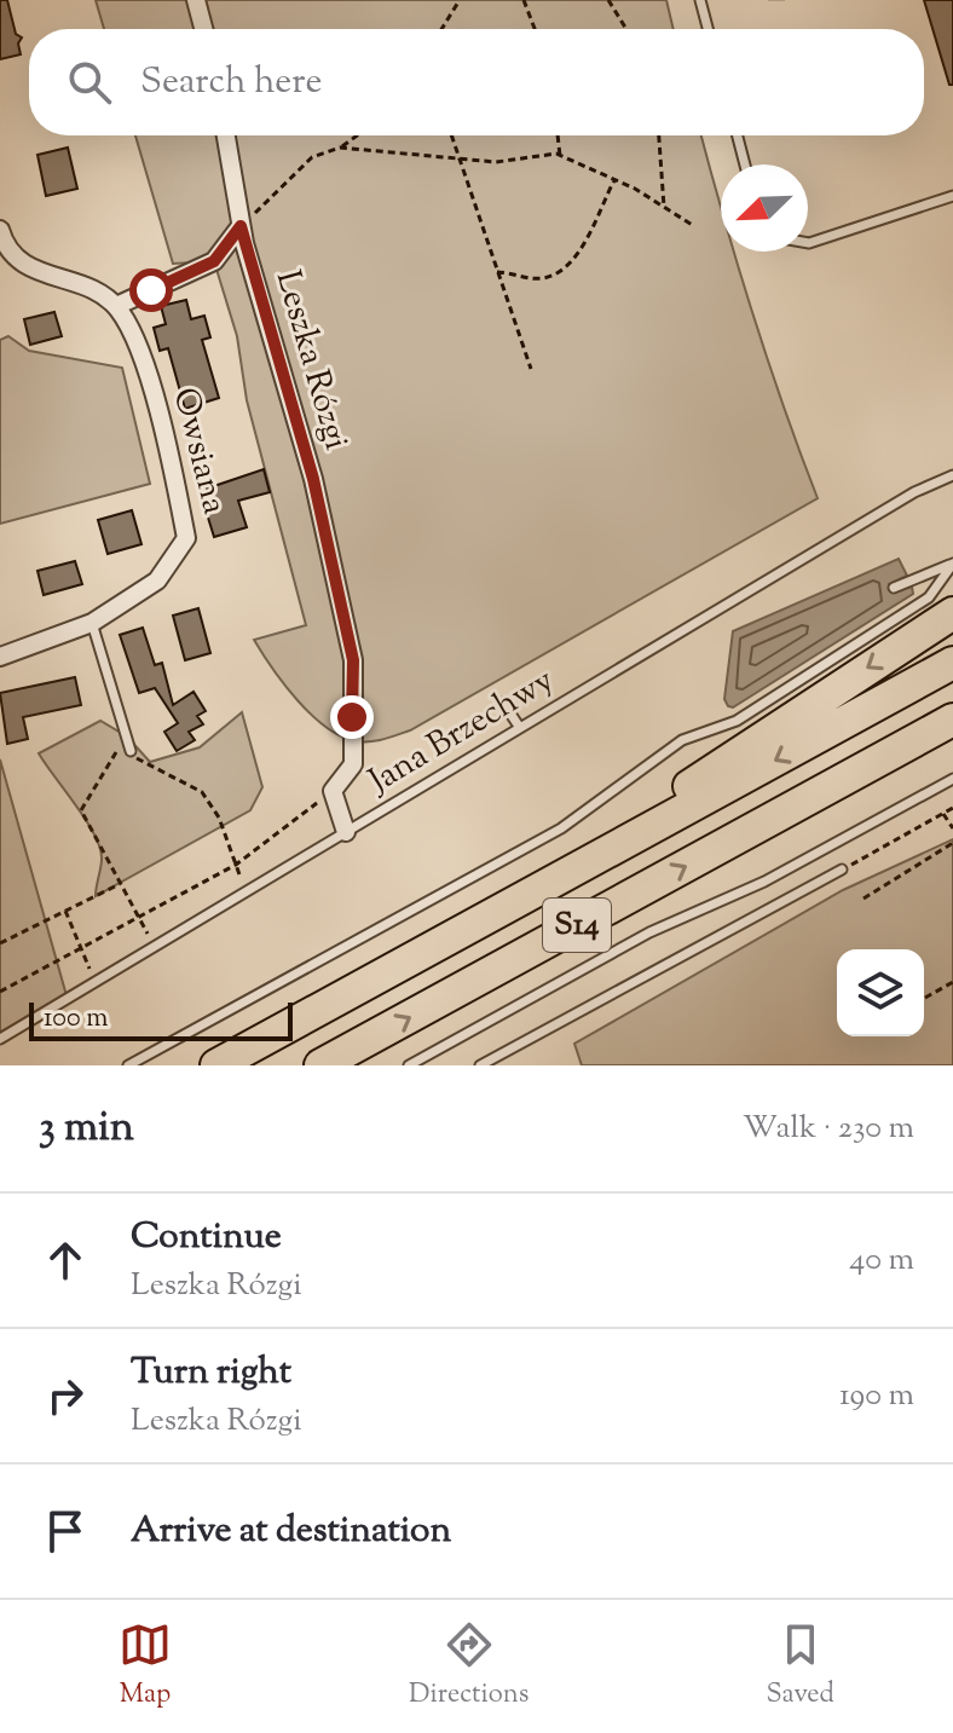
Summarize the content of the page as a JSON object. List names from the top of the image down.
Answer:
{
  "streets": {
    "highway": ["S14"],
    "street": ["Leszka Rózgi", "Owsiana"],
    "lane": ["Jana Brzechwy"]
  },
  "crossings": [
    ["Leszka Rózgi", "Owsiana"]
  ],
  "scale_bar": "100 m",
  "north": "bottom left",
  "page": {
    "search": "Search here",
    "scale": "100 m",
    "heading": ["3 min", "Walk · 230 m"],
    "list": [
      ["Continue", "Leszka Rózgi", "40 m"],
      ["Turn right", "Leszka Rózgi", "190 m"],
      "Arrive at destination"
    ],
    "nav": ["Map", "Directions", "Saved"]
  }
}
